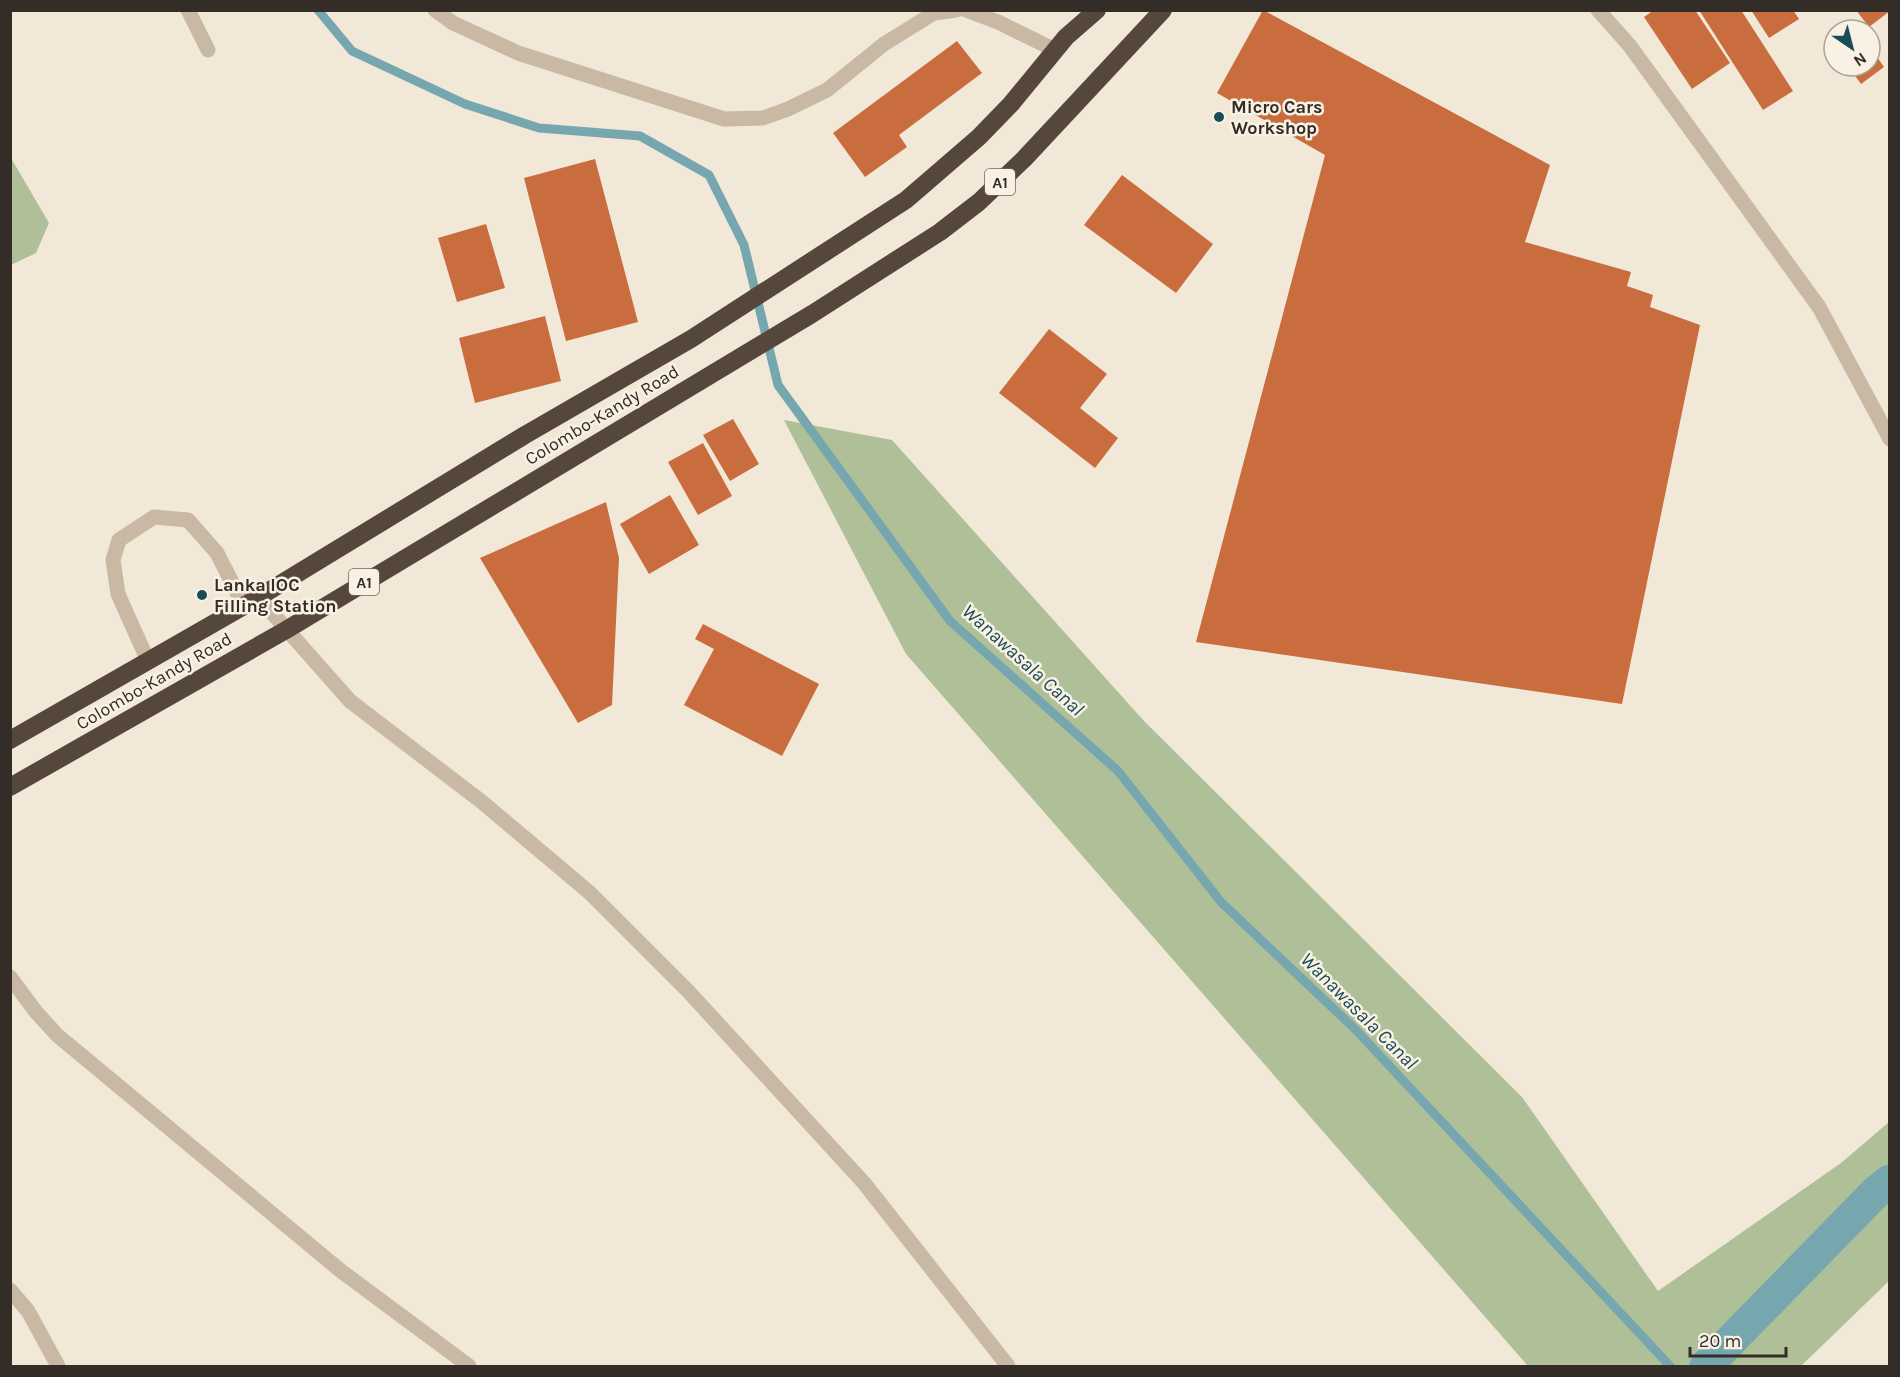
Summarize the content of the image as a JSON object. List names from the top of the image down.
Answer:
{
  "streets": {
    "highway": ["A1", "Colombo-Kandy Road"]
  },
  "water": ["Wanawasala Canal"],
  "places": ["Micro Cars Workshop", "Lanka IOC Filling Station"],
  "scale_bar": "20 m",
  "north": "bottom right"
}
